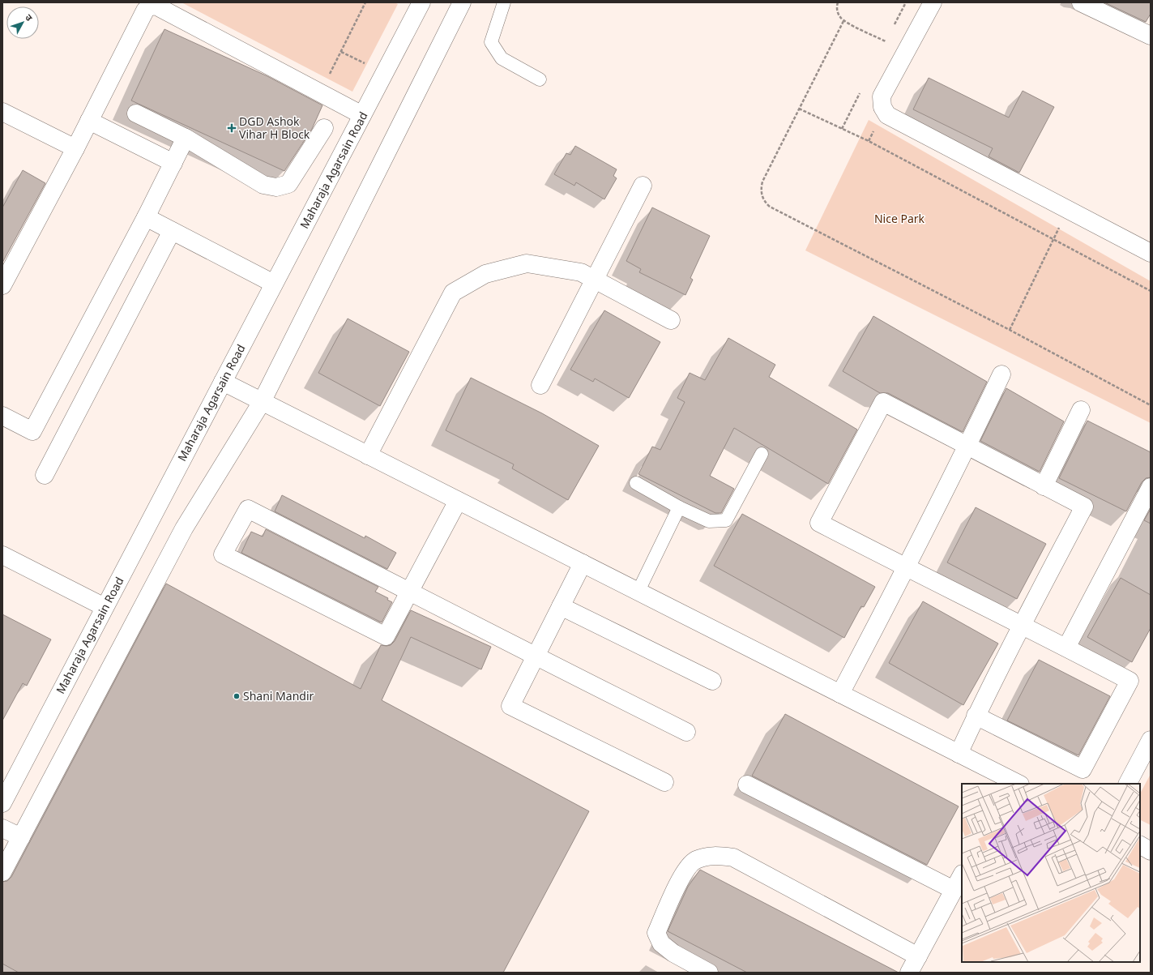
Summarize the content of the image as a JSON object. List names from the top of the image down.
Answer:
{
  "streets": {
    "street": ["Maharaja Agarsain Road"]
  },
  "parks": ["Nice Park"],
  "places": {
    "health": ["DGD Ashok Vihar H Block"],
    "other": ["Shani Mandir"]
  },
  "north": "top right"
}
